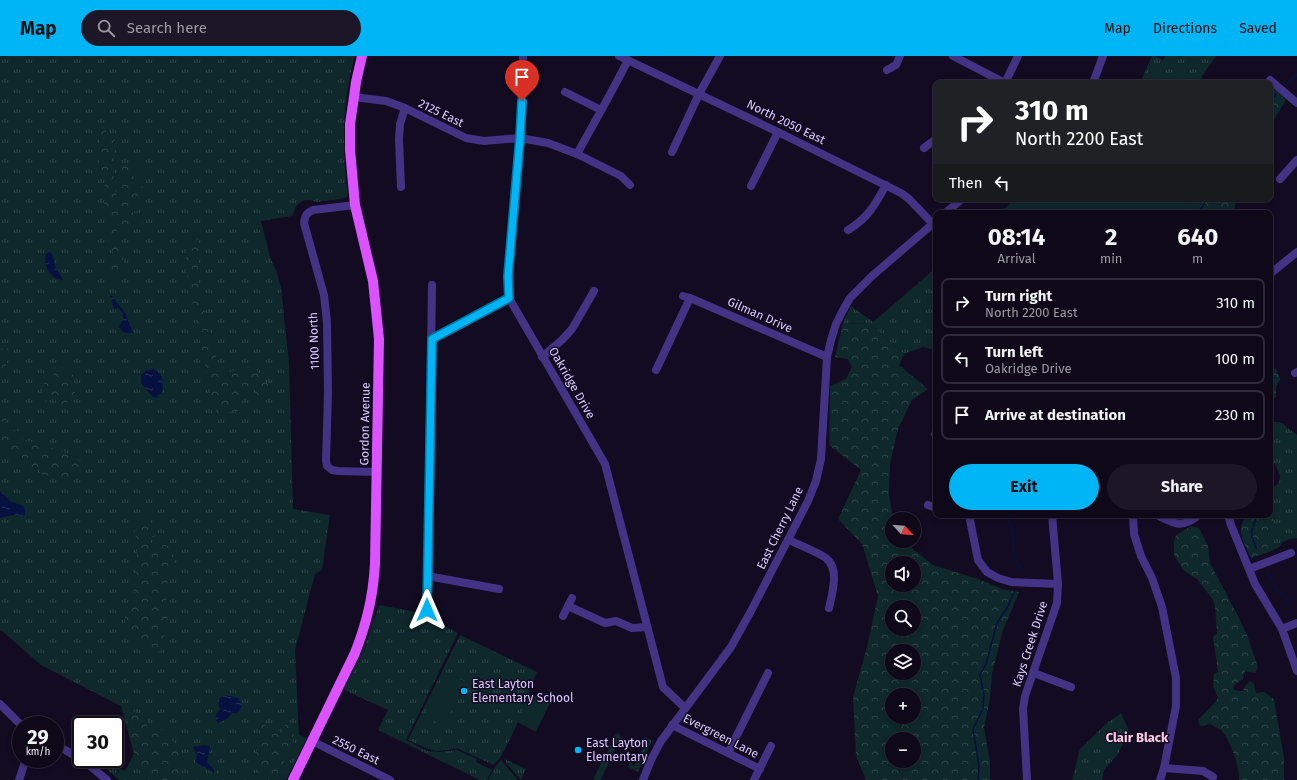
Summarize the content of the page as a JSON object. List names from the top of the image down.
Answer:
{
  "streets": {
    "main road": ["Gordon Avenue"],
    "street": [
      "2125 East",
      "North 2050 East",
      "Gilman Drive",
      "1100 North",
      "Oakridge Drive",
      "East Cherry Lane",
      "Kays Creek Drive",
      "Evergreen Lane",
      "2550 East"
    ]
  },
  "crossings": [
    ["2125 East", "Oakridge Drive"],
    ["2125 East", "Gordon Avenue"],
    ["Gilman Drive", "East Cherry Lane"],
    ["1100 North", "Gordon Avenue"],
    ["Oakridge Drive", "East Cherry Lane"],
    ["Gordon Avenue", "2550 East"],
    ["East Cherry Lane", "Evergreen Lane"]
  ],
  "districts": ["Clair Black"],
  "places": ["East Layton Elementary School", "East Layton Elementary"],
  "north": "bottom right",
  "page": {
    "header": "Map",
    "search": "Search here",
    "nav": ["Map", "Directions", "Saved"],
    "turn": ["310 m", "North 2200 East"],
    "then": "Then",
    "eta": [
      "08:14",
      "Arrival",
      "2",
      "min",
      "640",
      "m"
    ],
    "list": [
      {
        "name": "Turn right",
        "note": "North 2200 East",
        "value": "310 m"
      },
      {
        "name": "Turn left",
        "note": "Oakridge Drive",
        "value": "100 m"
      },
      {
        "name": "Arrive at destination",
        "value": "230 m"
      }
    ],
    "buttons": ["Exit", "Share"],
    "map_buttons": ["+", "−"],
    "speed": "29 km/h",
    "limit": "30"
  }
}
